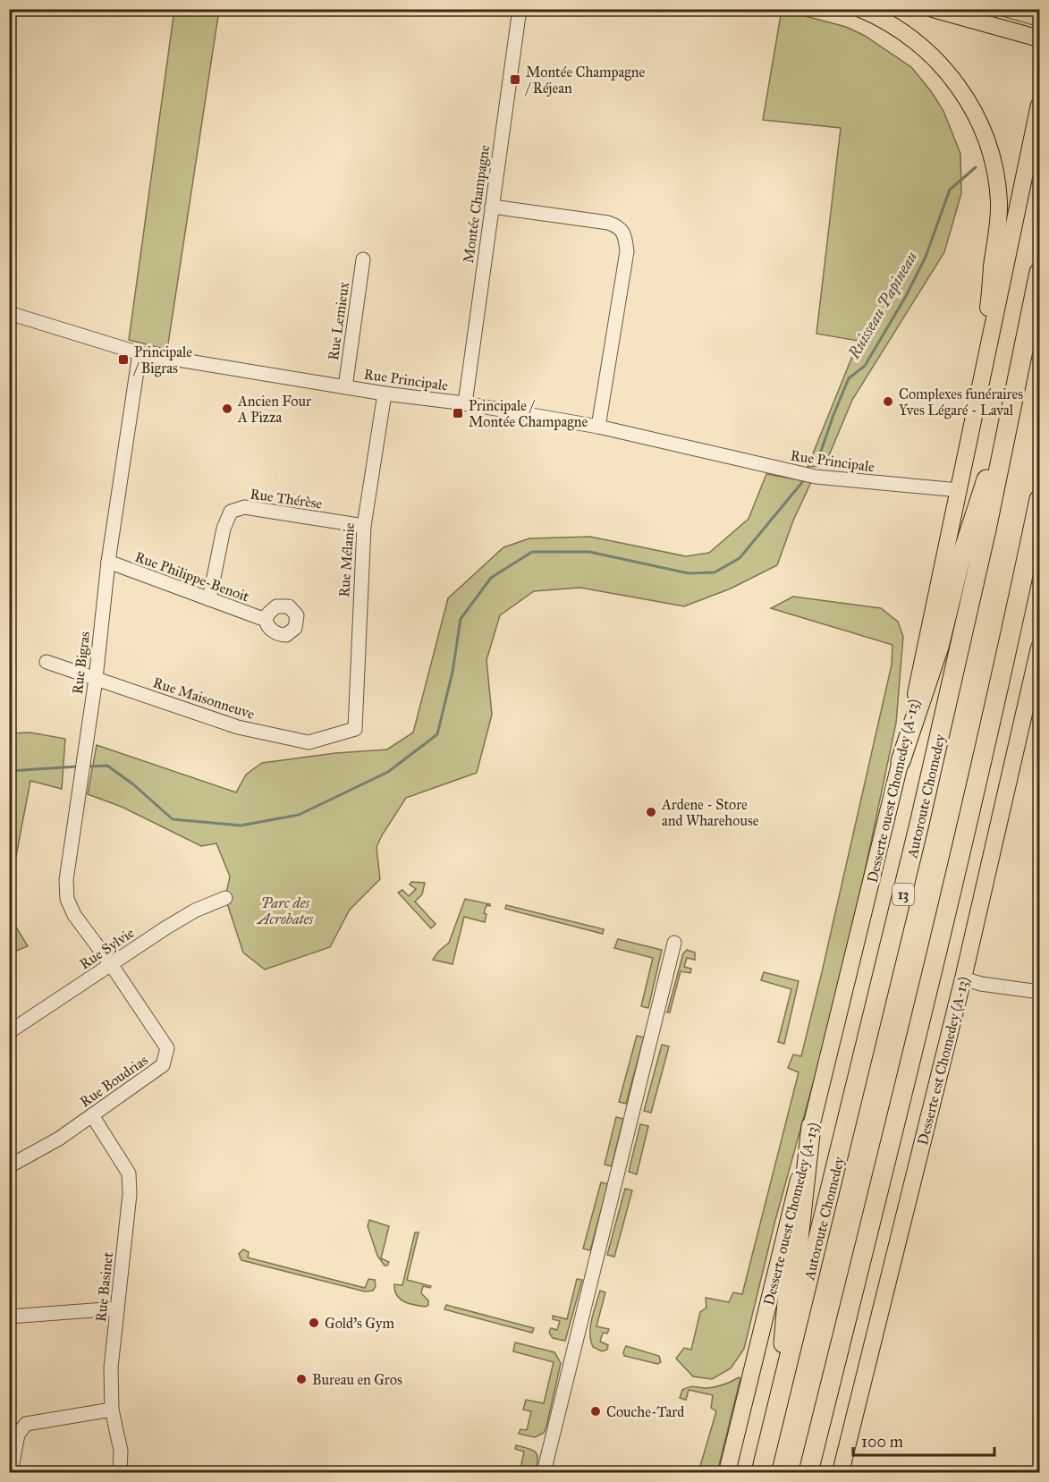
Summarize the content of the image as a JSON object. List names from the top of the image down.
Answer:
{
  "streets": {
    "highway": ["Autoroute Chomedey", "13"],
    "main road": ["Desserte ouest Chomedey (A-13)", "Desserte est Chomedey (A-13)"],
    "street": [
      "Montée Champagne",
      "Rue Lemieux",
      "Rue Principale",
      "Rue Thérèse",
      "Rue Mélanie",
      "Rue Philippe-Benoit",
      "Rue Bigras",
      "Rue Maisonneuve",
      "Rue Sylvie",
      "Rue Boudrias",
      "Rue Basinet"
    ]
  },
  "crossings": [
    ["Montée Champagne", "Rue Principale"],
    ["Rue Lemieux", "Rue Principale"],
    ["Rue Principale", "Rue Mélanie"],
    ["Rue Principale", "Rue Bigras"],
    ["Rue Principale", "Desserte ouest Chomedey (A-13)"],
    ["Rue Thérèse", "Rue Mélanie"],
    ["Rue Thérèse", "Rue Philippe-Benoit"],
    ["Rue Mélanie", "Rue Maisonneuve"],
    ["Rue Philippe-Benoit", "Rue Bigras"],
    ["Rue Bigras", "Rue Maisonneuve"],
    ["Rue Bigras", "Rue Sylvie"],
    ["Rue Bigras", "Rue Boudrias"],
    ["Rue Sylvie", "Rue Boudrias"],
    ["Rue Boudrias", "Rue Basinet"]
  ],
  "water": ["Ruisseau Papineau"],
  "parks": ["Parc des Acrobates"],
  "places": {
    "transit": ["Montée Champagne / Réjean", "Principale / Bigras", "Principale / Montée Champagne"],
    "other": [
      "Complexes funéraires Yves Légaré - Laval",
      "Ancien Four A Pizza",
      "Ardene - Store and Wharehouse",
      "Gold's Gym",
      "Bureau en Gros",
      "Couche-Tard"
    ]
  },
  "scale_bar": "100 m"
}
